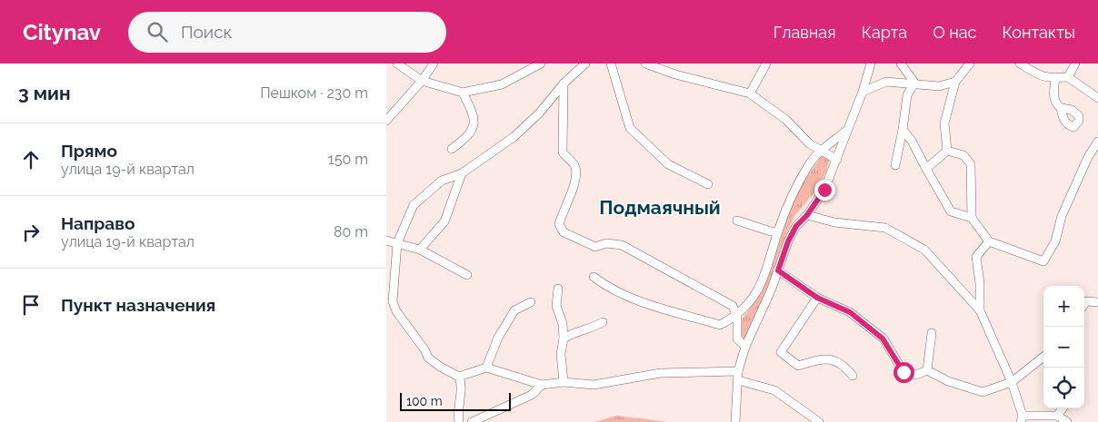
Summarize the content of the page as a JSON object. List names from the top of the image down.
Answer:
{
  "districts": ["Подмаячный"],
  "scale_bar": "100 m",
  "page": {
    "header": "Citynav",
    "search": "Поиск",
    "nav": [
      "Главная",
      "Карта",
      "О нас",
      "Контакты"
    ],
    "heading": ["3 мин", "Пешком · 230 m"],
    "list": [
      ["Прямо", "улица 19-й квартал", "150 m"],
      ["Направо", "улица 19-й квартал", "80 m"],
      "Пункт назначения"
    ],
    "map_buttons": ["+", "−"],
    "scale": "100 m"
  }
}
